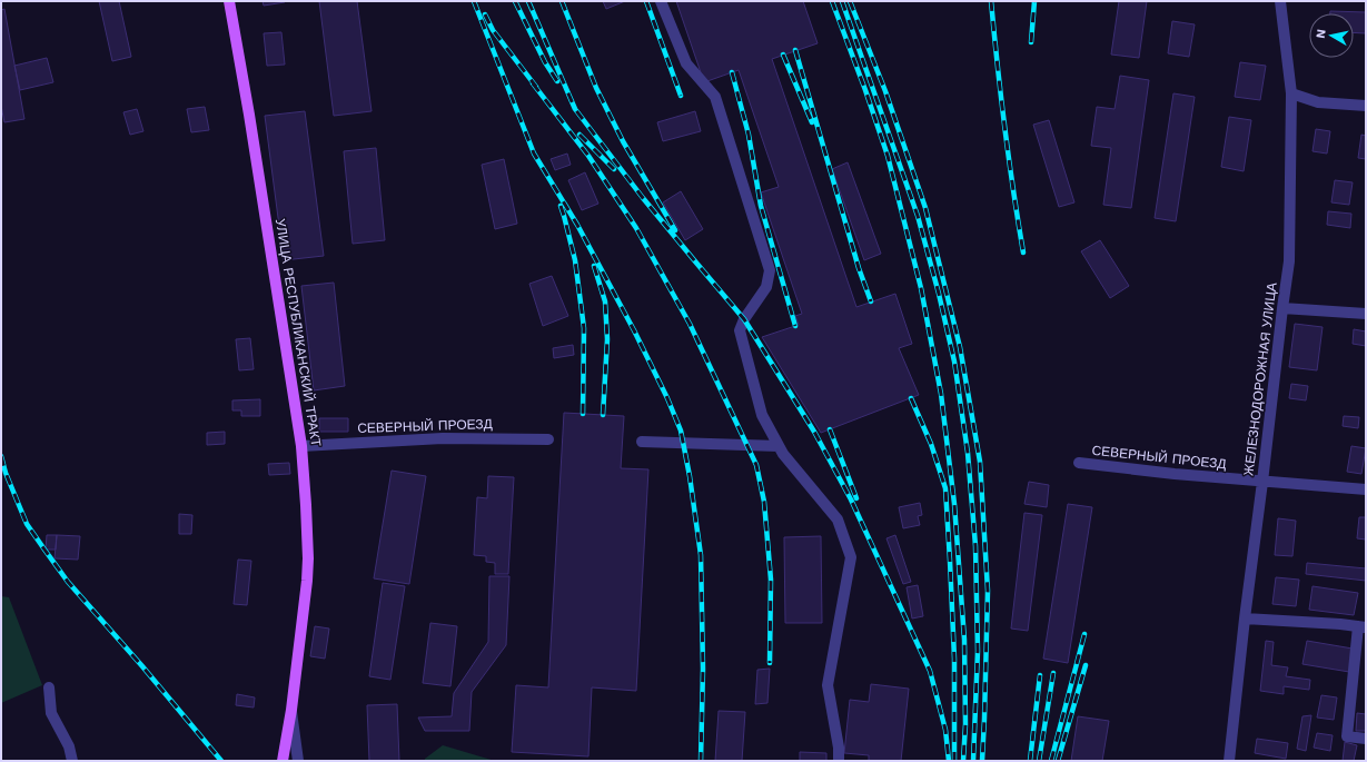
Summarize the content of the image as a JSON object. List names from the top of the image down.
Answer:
{
  "streets": {
    "main road": ["УЛИЦА РЕСПУБЛИКАНСКИЙ ТРАКТ"],
    "street": ["ЖЕЛЕЗНОДОРОЖНАЯ УЛИЦА", "СЕВЕРНЫЙ ПРОЕЗД"]
  },
  "crossings": [
    ["УЛИЦА РЕСПУБЛИКАНСКИЙ ТРАКТ", "СЕВЕРНЫЙ ПРОЕЗД"],
    ["ЖЕЛЕЗНОДОРОЖНАЯ УЛИЦА", "СЕВЕРНЫЙ ПРОЕЗД"]
  ],
  "north": "left"
}
